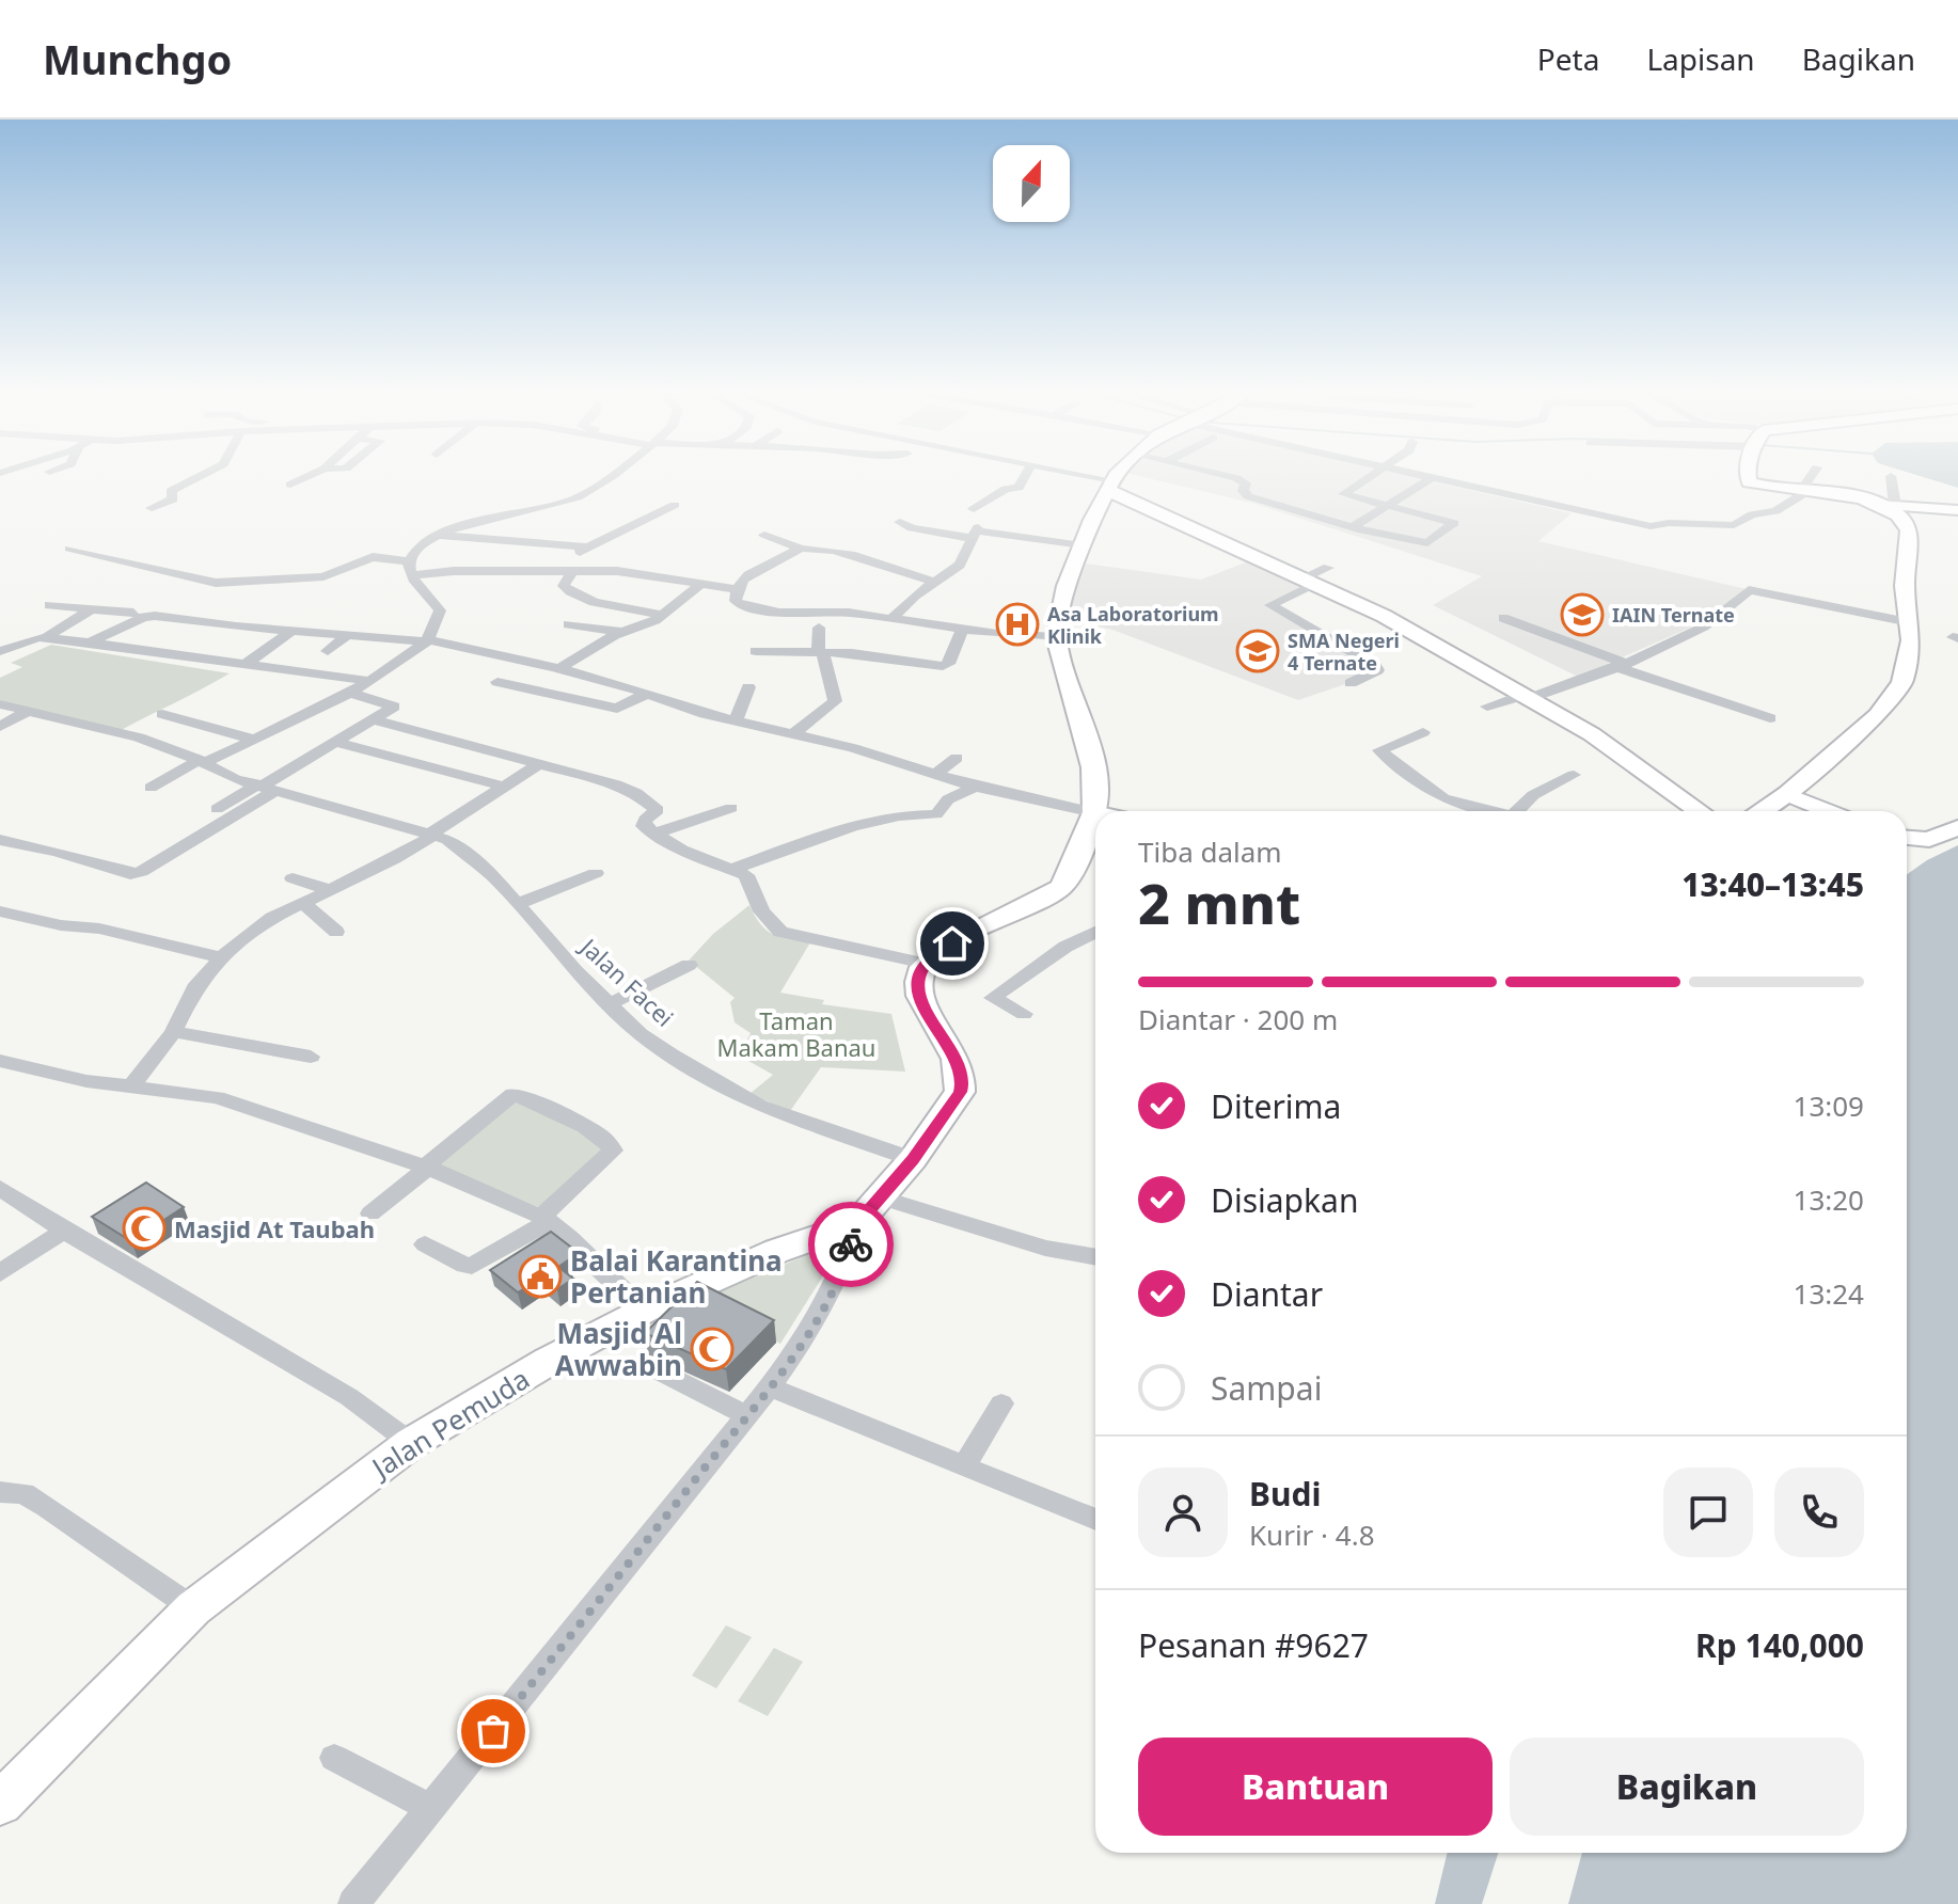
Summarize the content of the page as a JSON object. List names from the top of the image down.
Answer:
{
  "streets": {
    "highway": ["Jalan Pemuda"],
    "street": ["Jalan Facei"]
  },
  "crossings": [
    ["Jalan Facei", "Jalan Pemuda"]
  ],
  "parks": ["Taman Makam Banau"],
  "places": {
    "school or university": ["IAIN Ternate", "SMA Negeri 4 Ternate"],
    "hospital": ["Asa Laboratorium Klinik"],
    "mosque": ["Masjid At Taubah", "Masjid Al Awwabin"],
    "public building": ["Balai Karantina Pertanian"]
  },
  "north": "top",
  "page": {
    "header": "Munchgo",
    "nav": ["Peta", "Lapisan", "Bagikan"],
    "heading": ["2 mnt", "Tiba dalam", "13:40–13:45"],
    "panel": [
      "Budi",
      "Kurir · 4.8",
      "Pesanan #9627",
      "Rp 140,000"
    ],
    "bar": "Diantar · 200 m",
    "list": [
      ["Diterima", "13:09"],
      ["Disiapkan", "13:20"],
      ["Diantar", "13:24"],
      "Sampai"
    ],
    "buttons": ["Bantuan", "Bagikan"]
  }
}
